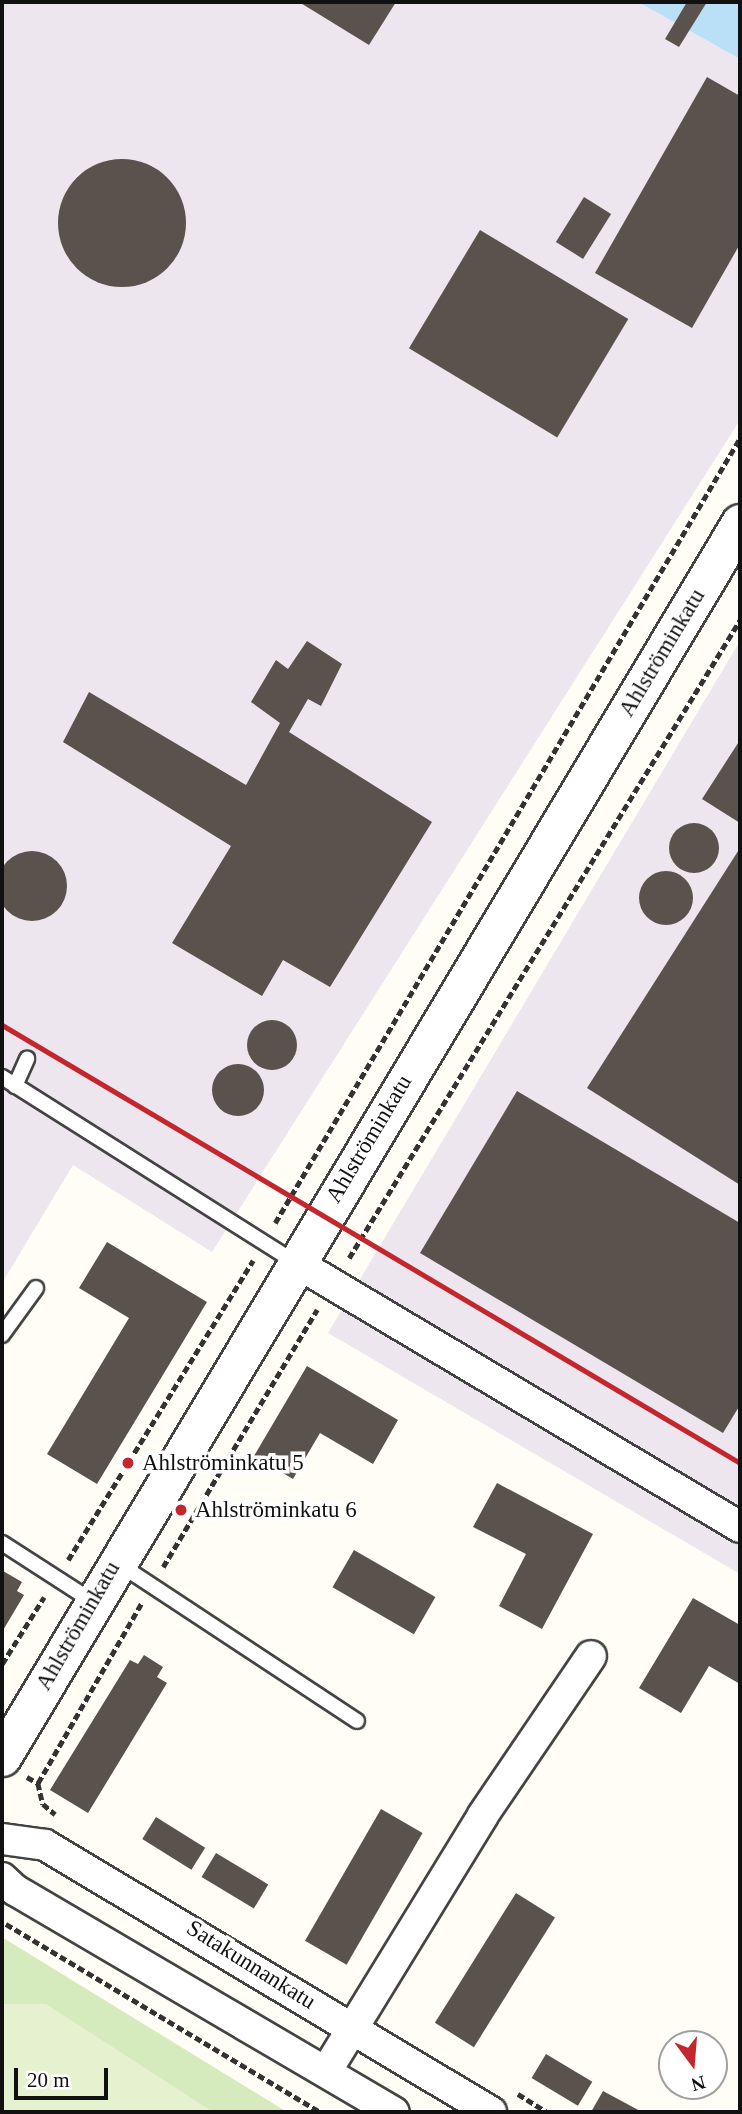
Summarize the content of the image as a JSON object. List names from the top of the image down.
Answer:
{
  "streets": {
    "street": ["Ahlströminkatu", "Satakunnankatu"]
  },
  "places": ["Ahlströminkatu 5", "Ahlströminkatu 6"],
  "scale_bar": "20 m",
  "north": "bottom"
}
